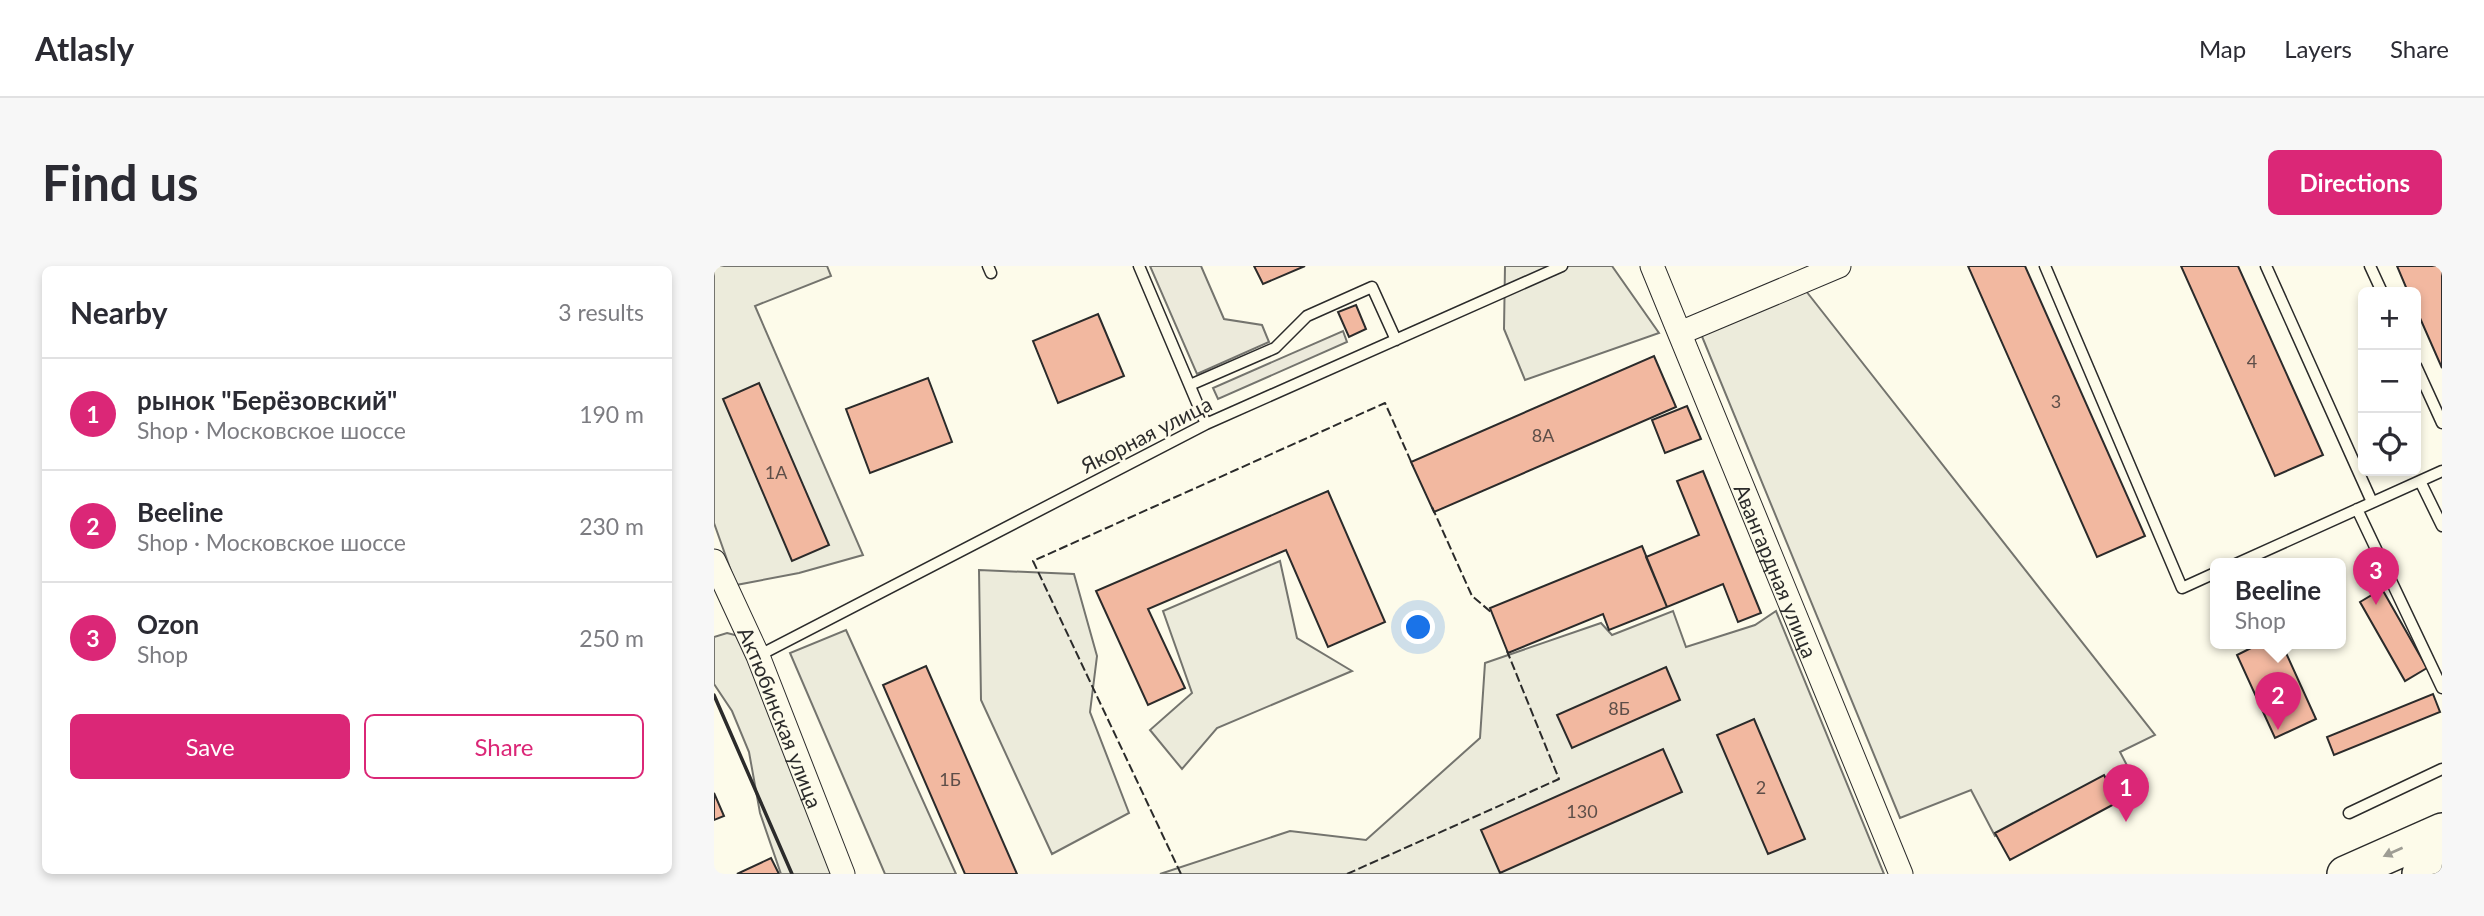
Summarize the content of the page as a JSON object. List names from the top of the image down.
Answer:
{
  "streets": {
    "street": ["Авангардная улица", "Актюбинская улица"],
    "lane": ["Якорная улица"]
  },
  "crossings": [
    ["Якорная улица", "Актюбинская улица"]
  ],
  "house_numbers": [
    "4",
    "3",
    "8А",
    "1А",
    "8Б",
    "1Б",
    "2",
    "130"
  ],
  "page": {
    "header": "Atlasly",
    "nav": ["Map", "Layers", "Share"],
    "buttons": [
      "Directions",
      ["Save", "Share"]
    ],
    "title": "Find us",
    "heading": ["Nearby", "3 results"],
    "map_buttons": ["+", "−"],
    "list": [
      {
        "mark": "1",
        "name": "рынок \"Берёзовский\"",
        "note": "Shop · Московское шоссе",
        "value": "190 m"
      },
      {
        "mark": "2",
        "name": "Beeline",
        "note": "Shop · Московское шоссе",
        "value": "230 m"
      },
      {
        "mark": "3",
        "name": "Ozon",
        "note": "Shop",
        "value": "250 m"
      }
    ],
    "pins": ["3", "2", "1"],
    "popup": ["Beeline", "Shop"]
  }
}
